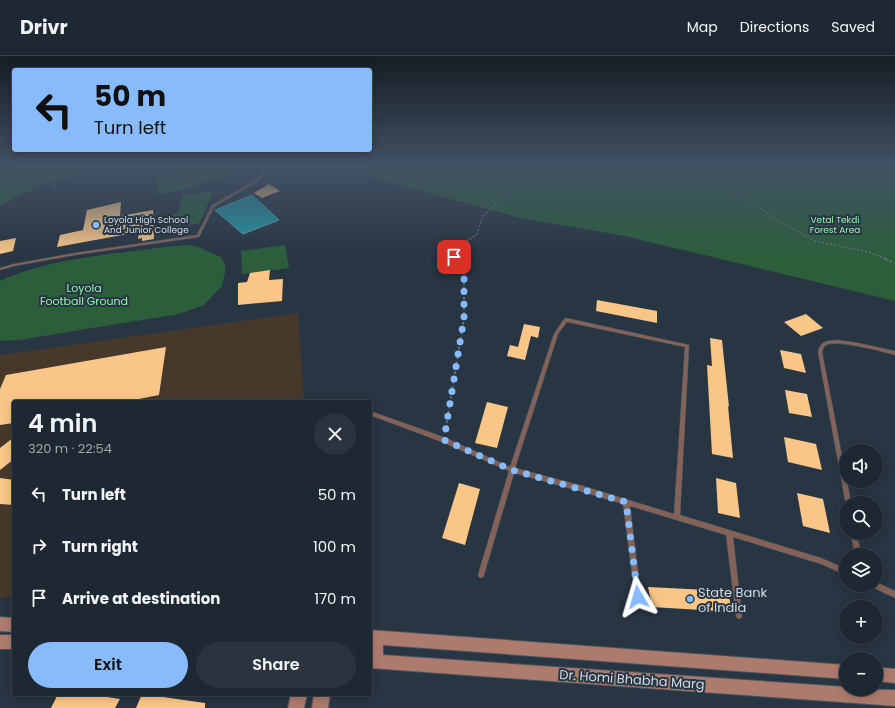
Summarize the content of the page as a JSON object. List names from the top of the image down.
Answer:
{
  "streets": {
    "main road": ["Dr. Homi Bhabha Marg"]
  },
  "parks": ["Vetal Tekdi Forest Area", "Loyola Football Ground"],
  "places": ["Loyola High School And Junior College", "State Bank of India"],
  "page": {
    "header": "Drivr",
    "nav": ["Map", "Directions", "Saved"],
    "turn": ["50 m", "Turn left"],
    "heading": ["4 min", "320 m · 22:54"],
    "map_buttons": ["+", "−"],
    "list": [
      {
        "name": "Turn left",
        "value": "50 m"
      },
      {
        "name": "Turn right",
        "value": "100 m"
      },
      {
        "name": "Arrive at destination",
        "value": "170 m"
      }
    ],
    "buttons": ["Exit", "Share"]
  }
}
